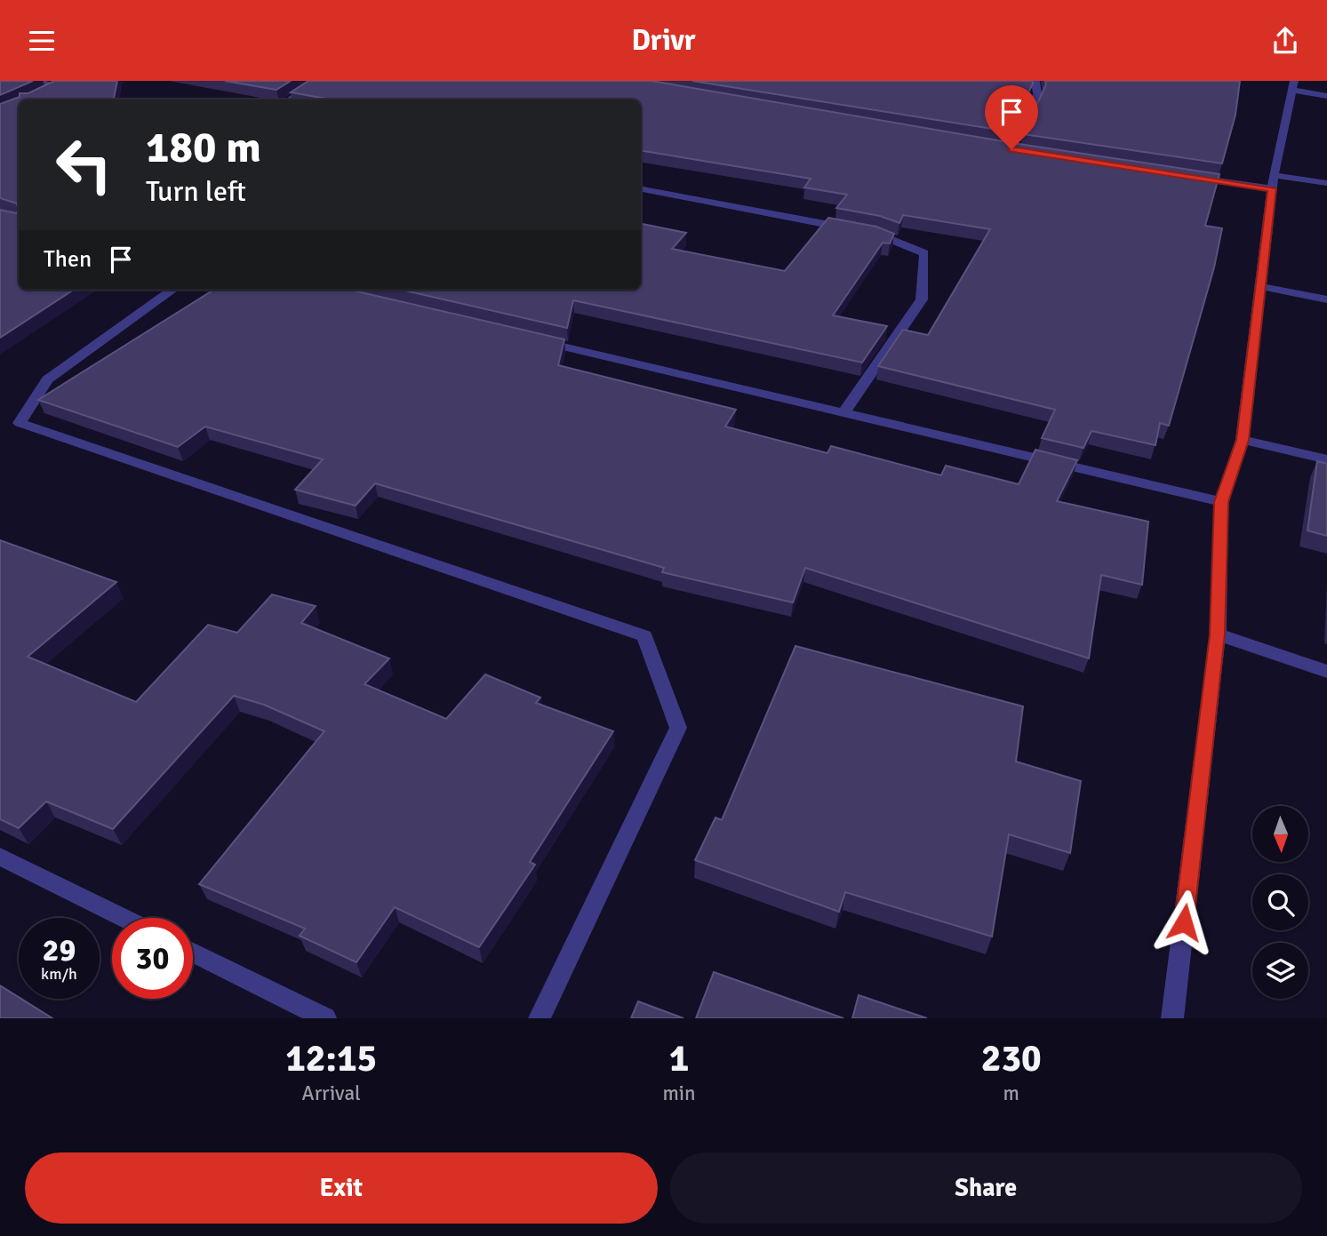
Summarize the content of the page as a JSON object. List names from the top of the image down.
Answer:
{
  "north": "bottom",
  "page": {
    "header": "Drivr",
    "turn": ["180 m", "Turn left"],
    "then": "Then",
    "speed": "29 km/h",
    "limit": "30",
    "eta": [
      "12:15",
      "Arrival",
      "1",
      "min",
      "230",
      "m"
    ],
    "buttons": ["Exit", "Share"]
  }
}
